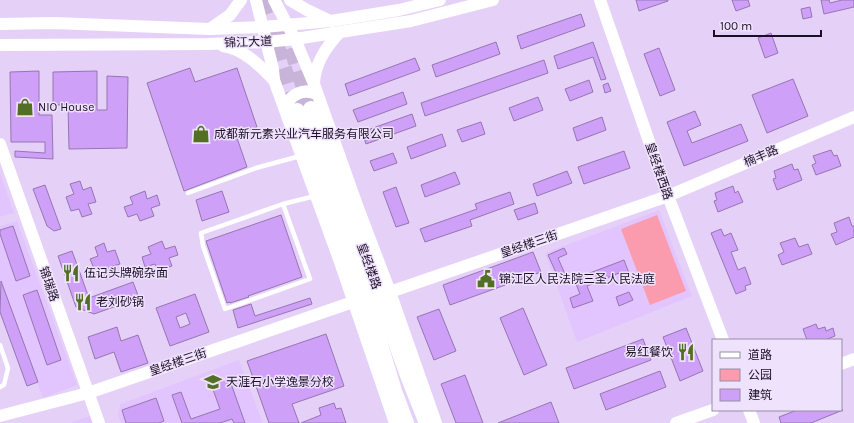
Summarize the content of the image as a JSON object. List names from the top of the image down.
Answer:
{
  "streets": {
    "highway": ["皇经楼路"],
    "main road": [
      "锦江大道",
      "楠丰路",
      "皇经楼西路",
      "皇经楼三街",
      "锦瑞路"
    ]
  },
  "crossings": [
    ["楠丰路", "皇经楼西路"],
    ["楠丰路", "皇经楼三街"],
    ["皇经楼西路", "皇经楼三街"],
    ["皇经楼三街", "锦瑞路"]
  ],
  "places": {
    "shop": ["NIO House", "成都新元素兴业汽车服务有限公司"],
    "restaurant": ["伍记头牌碗杂面", "老刘砂锅", "易红餐饮"],
    "public building": ["锦江区人民法院三圣人民法庭"],
    "school or university": ["天涯石小学逸景分校"]
  },
  "legend": ["道路", "公园", "建筑"],
  "scale_bar": "100 m"
}
